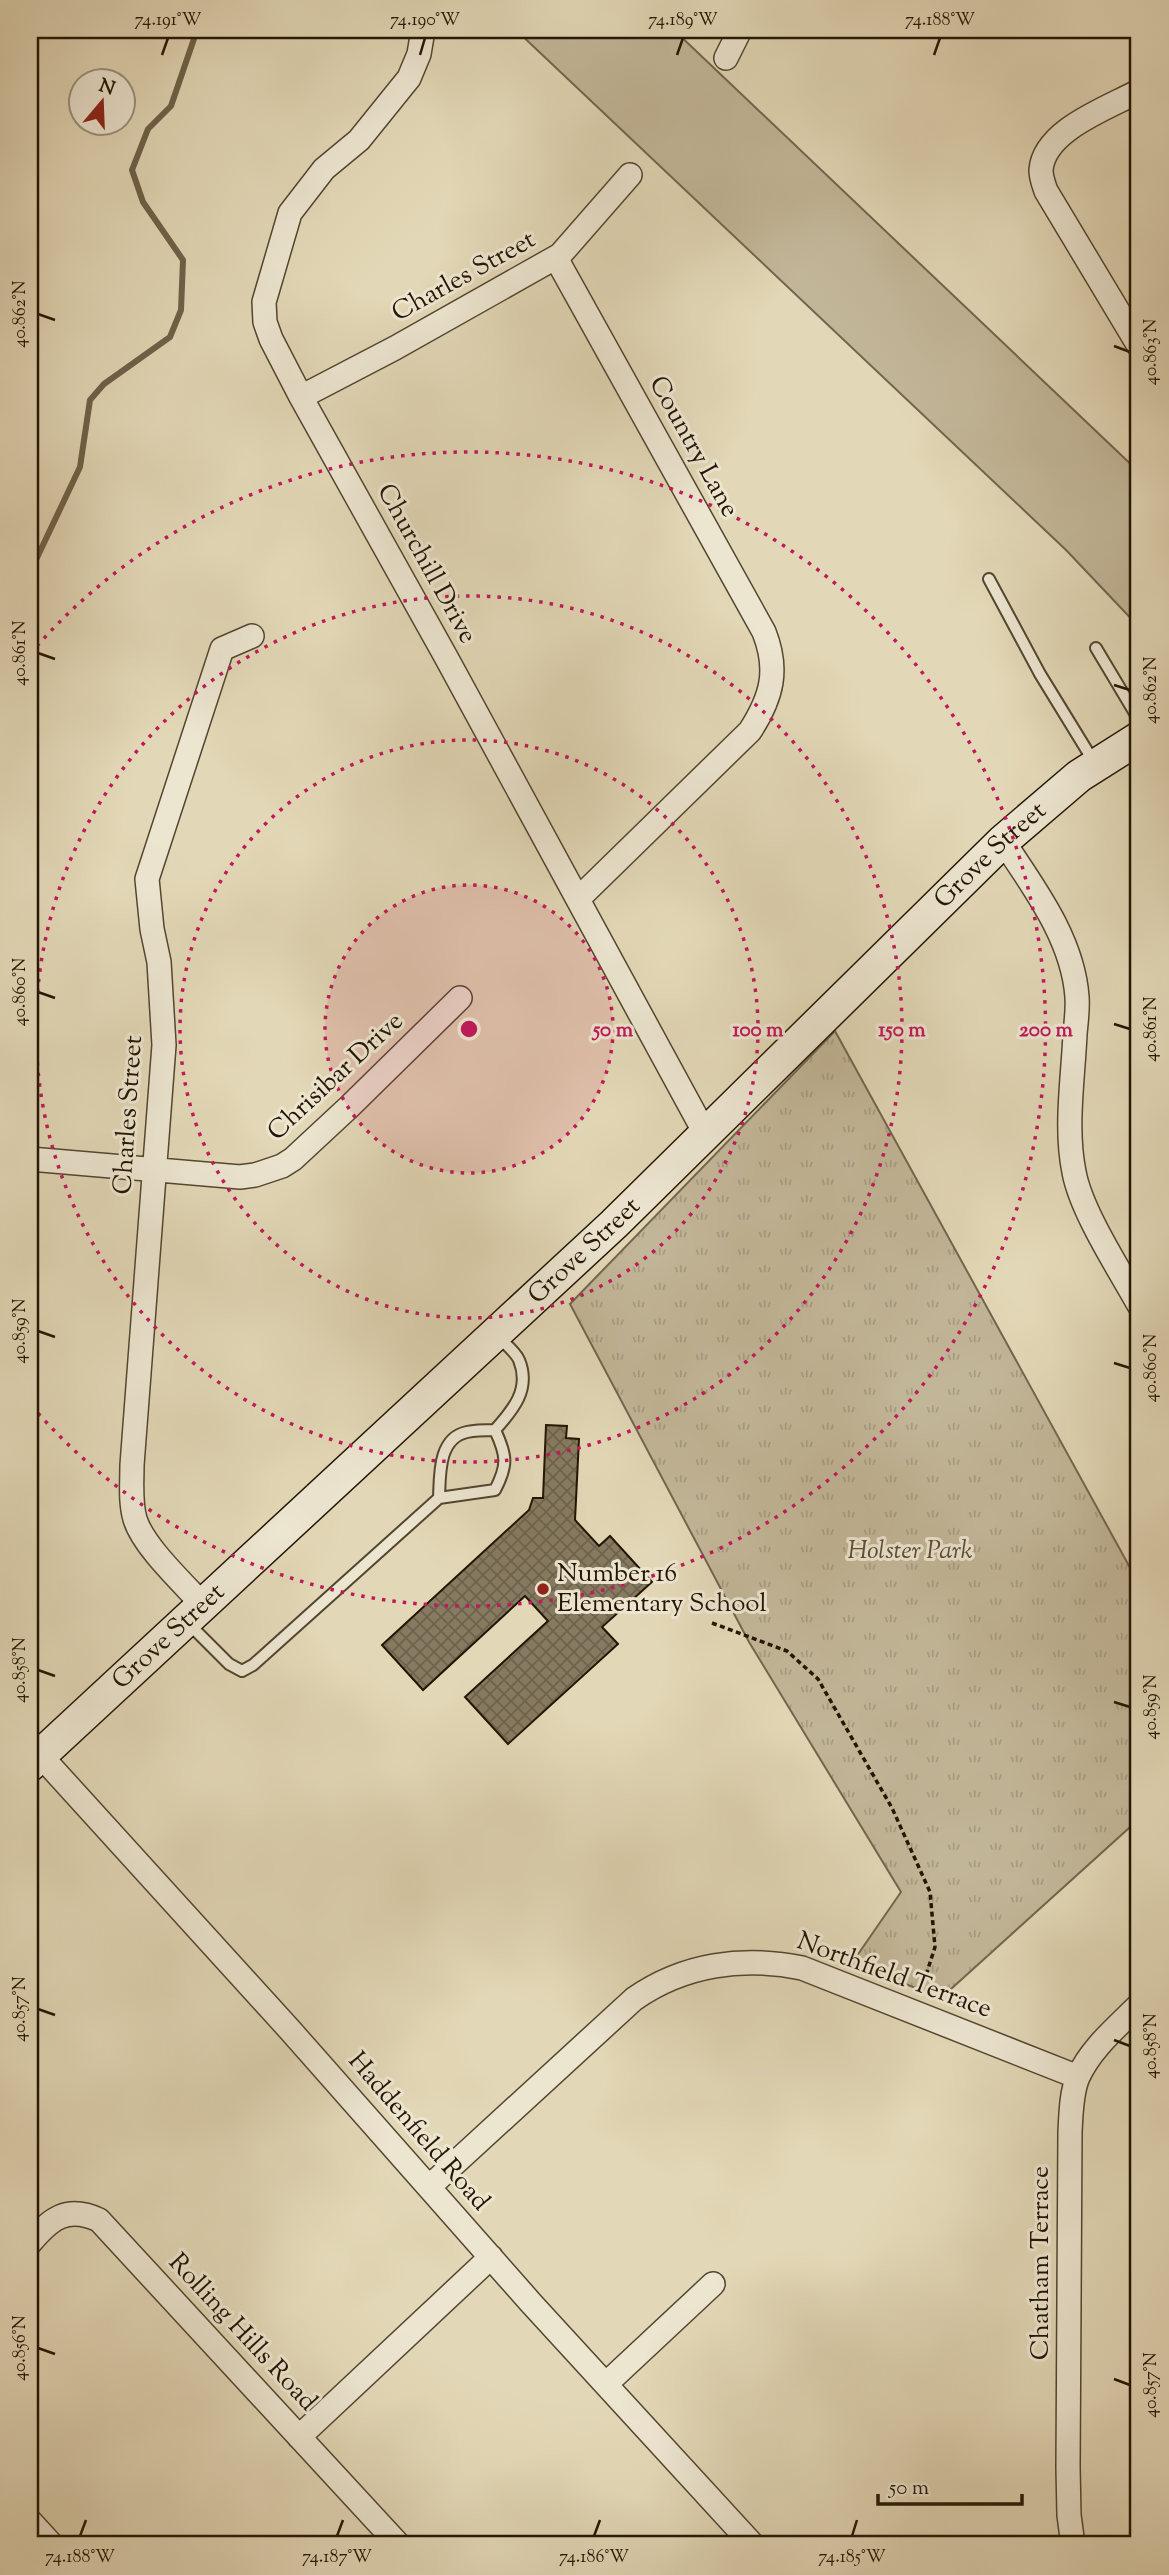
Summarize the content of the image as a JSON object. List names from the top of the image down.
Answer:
{
  "streets": {
    "street": [
      "Charles Street",
      "Country Lane",
      "Churchill Drive",
      "Grove Street",
      "Chrisibar Drive",
      "Northfield Terrace",
      "Haddenfield Road",
      "Chatham Terrace",
      "Rolling Hills Road"
    ]
  },
  "crossings": [
    ["Charles Street", "Country Lane"],
    ["Charles Street", "Churchill Drive"],
    ["Charles Street", "Grove Street"],
    ["Charles Street", "Chrisibar Drive"],
    ["Country Lane", "Churchill Drive"],
    ["Churchill Drive", "Grove Street"],
    ["Grove Street", "Haddenfield Road"],
    ["Northfield Terrace", "Haddenfield Road"],
    ["Northfield Terrace", "Chatham Terrace"]
  ],
  "parks": ["Holster Park"],
  "places": ["Number 16 Elementary School"],
  "scale_bar": "50 m",
  "north": "top",
  "coordinates": [
    "74.191°W",
    "74.190°W",
    "74.189°W",
    "74.188°W",
    "40.862°N",
    "40.863°N",
    "40.861°N",
    "40.860°N",
    "40.859°N",
    "40.858°N",
    "40.857°N",
    "40.856°N",
    "74.187°W",
    "74.186°W",
    "74.185°W"
  ],
  "rings": [
    "50 m",
    "100 m",
    "150 m",
    "200 m"
  ]
}
